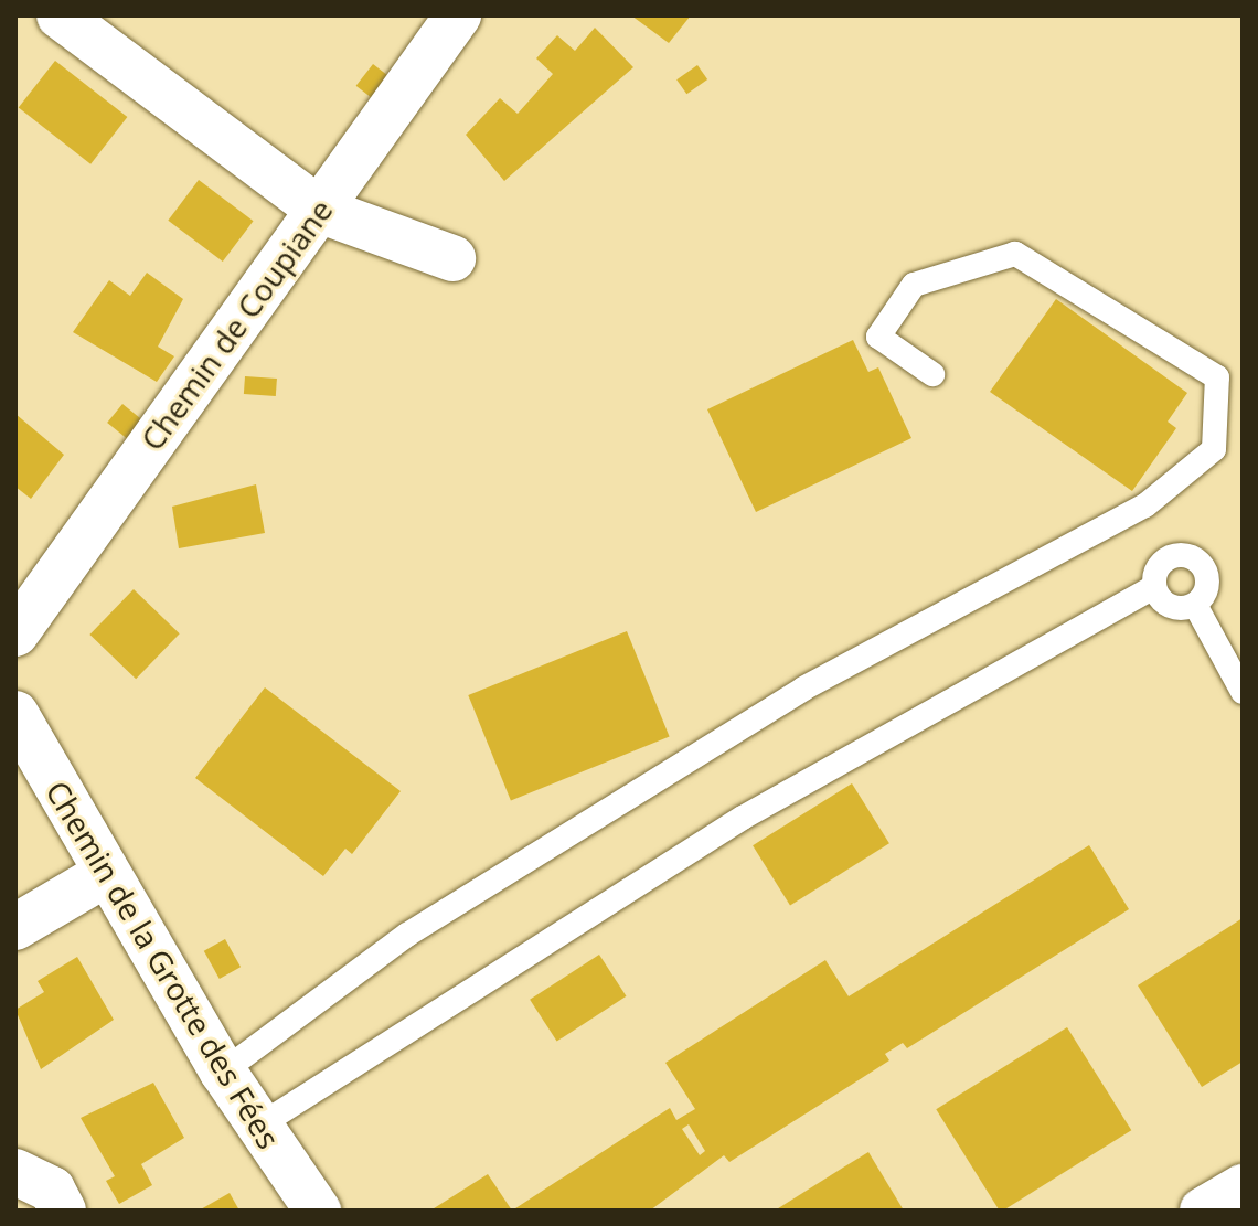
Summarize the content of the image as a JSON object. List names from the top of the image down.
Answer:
{
  "streets": {
    "street": ["Chemin de Coupiane", "Chemin de la Grotte des Fées"]
  }
}
